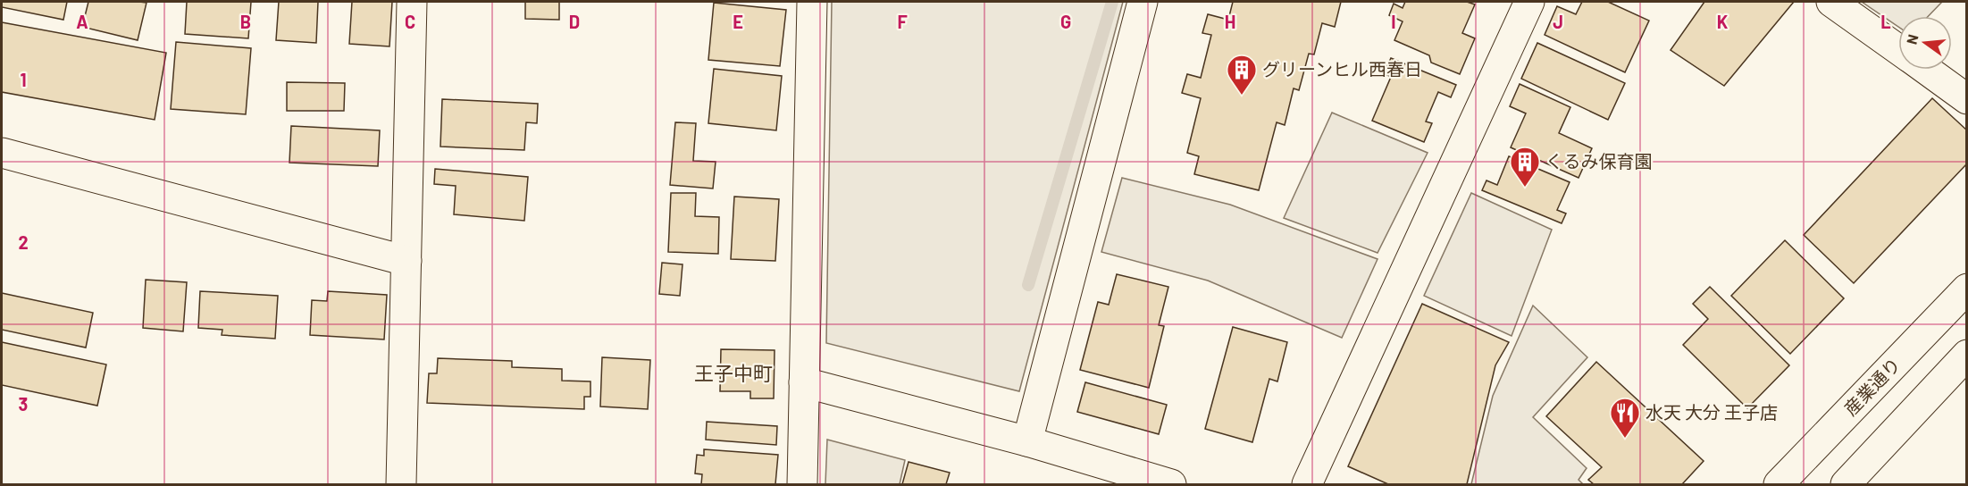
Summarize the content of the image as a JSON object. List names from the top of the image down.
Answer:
{
  "streets": {
    "main road": ["産業通り"]
  },
  "districts": ["王子中町"],
  "places": {
    "building": ["グリーンヒル西春日", "くるみ保育園"],
    "restaurant": ["水天 大分 王子店"]
  },
  "north": "left",
  "grid": {
    "columns": [
      "A",
      "B",
      "C",
      "D",
      "E",
      "F",
      "G",
      "H",
      "I",
      "J",
      "K",
      "L"
    ],
    "rows": ["1", "2", "3"]
  }
}
